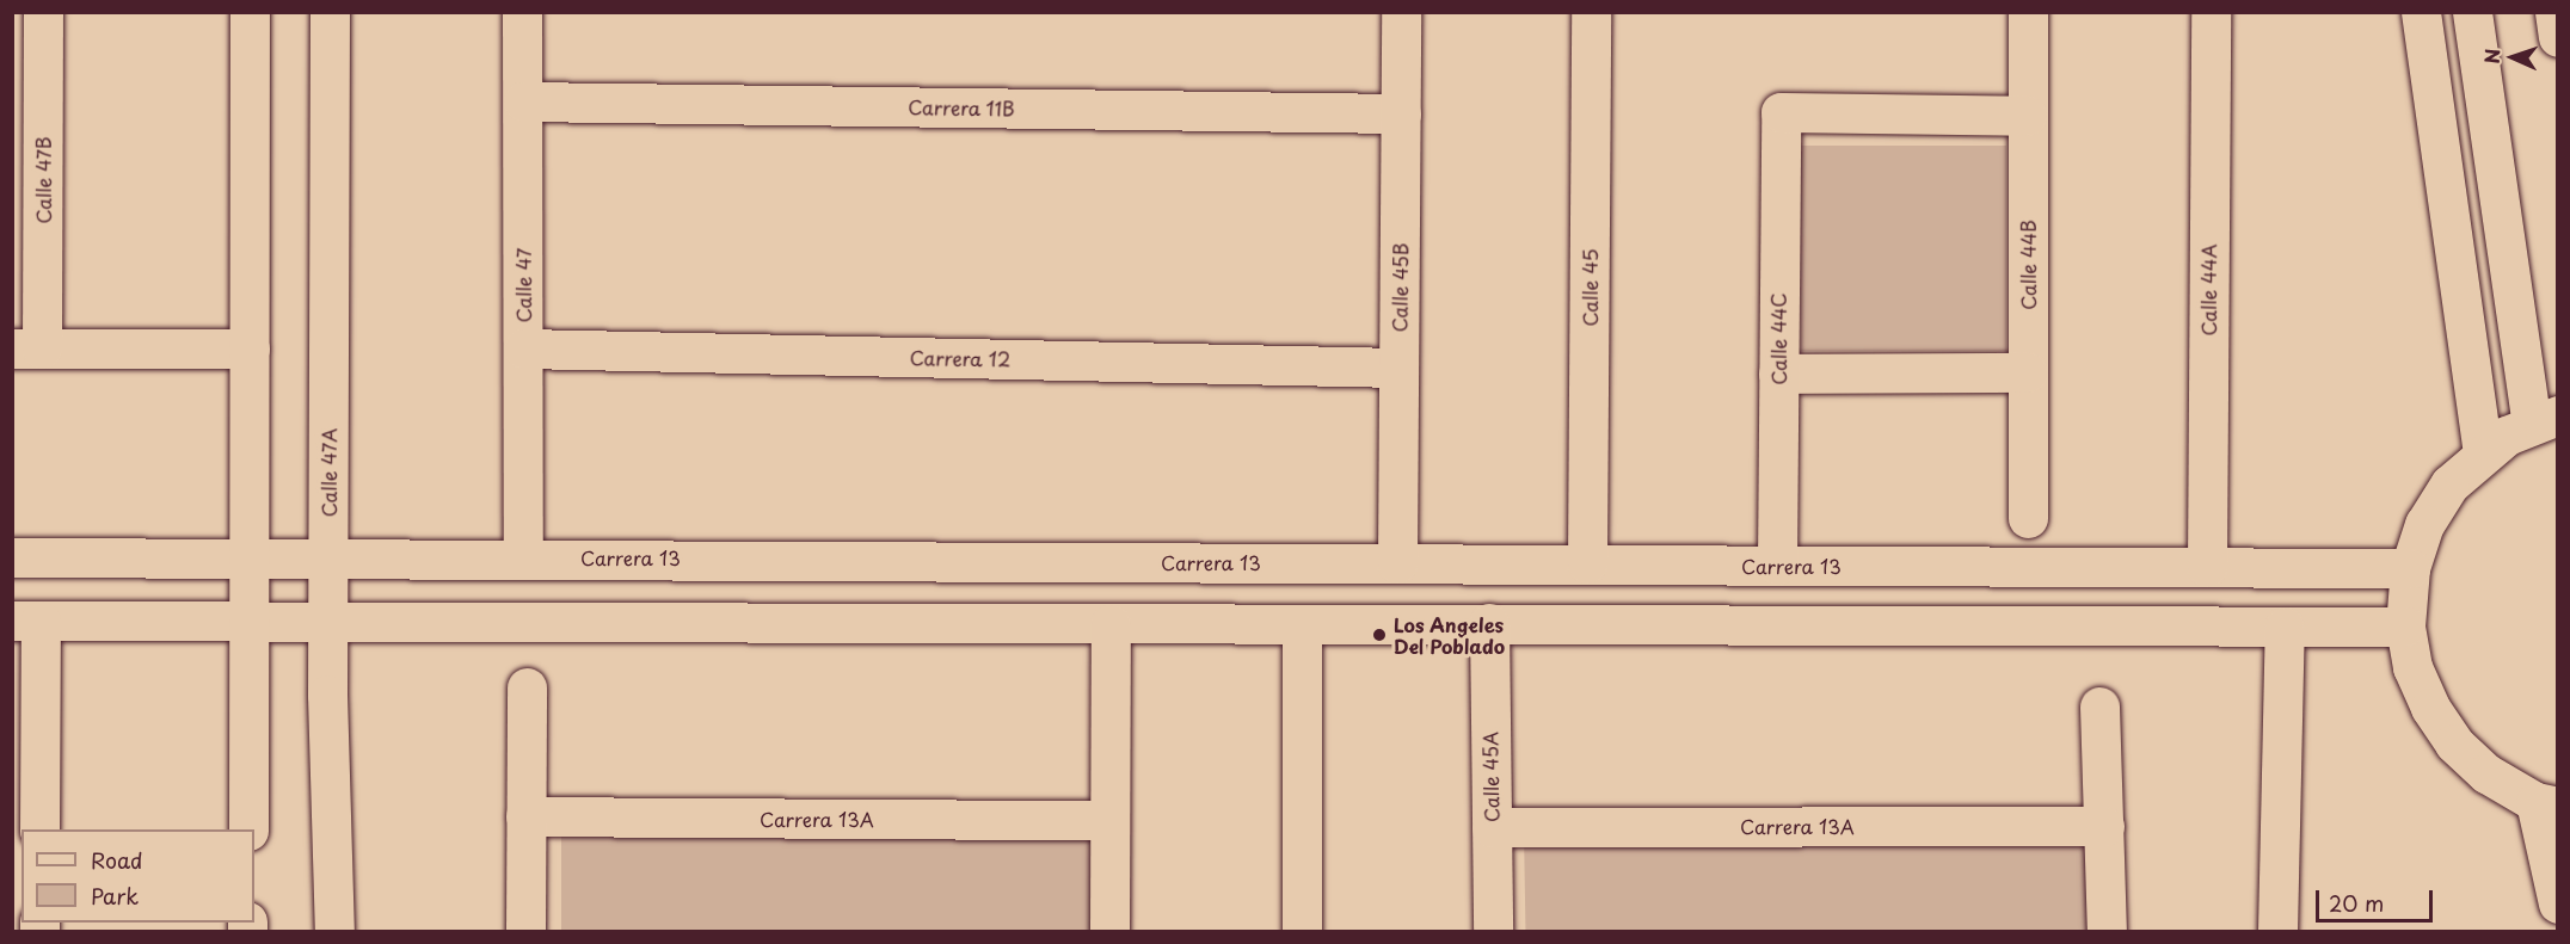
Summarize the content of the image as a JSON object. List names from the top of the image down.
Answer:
{
  "streets": {
    "street": [
      "Carrera 11B",
      "Calle 47B",
      "Calle 44B",
      "Calle 47",
      "Calle 45B",
      "Calle 45",
      "Calle 44A",
      "Calle 44C",
      "Carrera 12",
      "Calle 47A",
      "Carrera 13",
      "Calle 45A",
      "Carrera 13A"
    ]
  },
  "crossings": [
    ["Carrera 11B", "Calle 47"],
    ["Carrera 11B", "Calle 45B"],
    ["Calle 44B", "Calle 44C"],
    ["Calle 47", "Carrera 12"],
    ["Calle 47", "Carrera 13"],
    ["Calle 45B", "Carrera 12"],
    ["Calle 45B", "Carrera 13"],
    ["Calle 45", "Carrera 13"],
    ["Calle 44A", "Carrera 13"],
    ["Calle 44C", "Carrera 13"],
    ["Calle 47A", "Carrera 13"],
    ["Calle 45A", "Carrera 13A"]
  ],
  "places": ["Los Angeles Del Poblado"],
  "legend": ["Road", "Park"],
  "scale_bar": "20 m",
  "north": "left"
}
